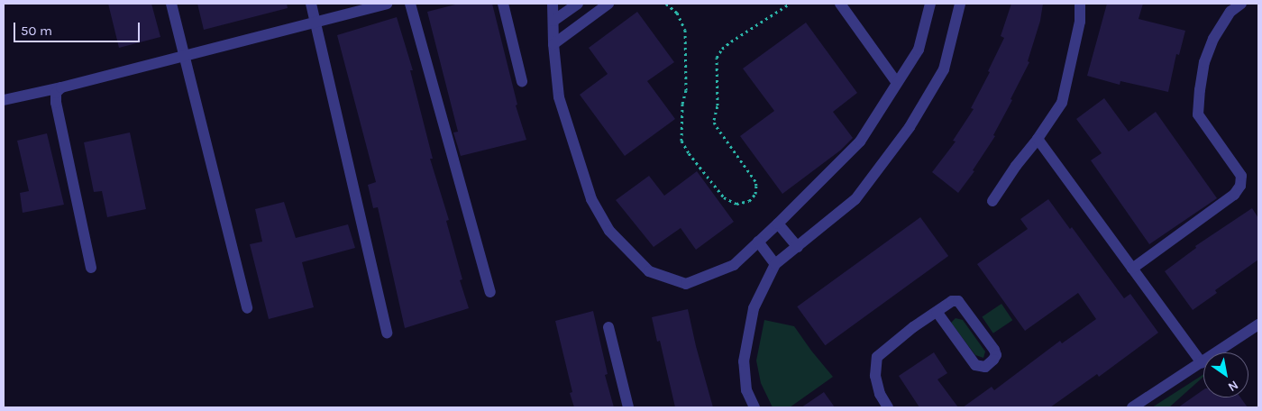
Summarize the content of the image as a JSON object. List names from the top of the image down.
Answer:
{
  "scale_bar": "50 m",
  "north": "bottom right"
}
